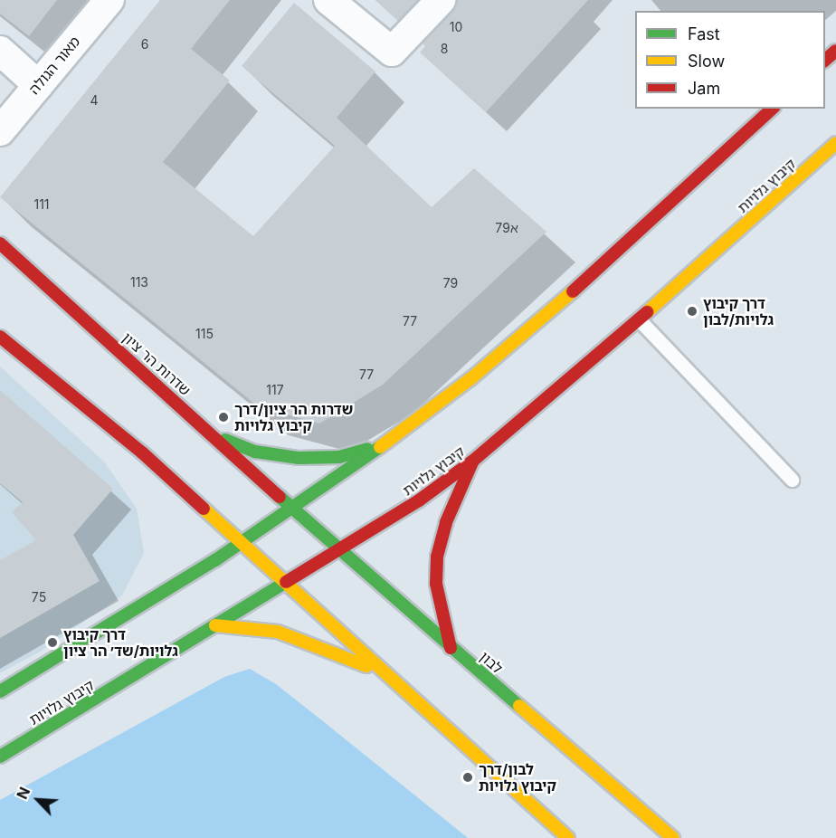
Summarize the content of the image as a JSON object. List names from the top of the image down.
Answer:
{
  "streets": {
    "main road": ["קיבוץ גלויות", "שדרות הר ציון", "לבון"],
    "street": ["מאור הגולה"]
  },
  "crossings": [
    ["קיבוץ גלויות", "לבון"],
    ["שדרות הר ציון", "לבון"]
  ],
  "places": [
    "דרך קיבוץ גלויות/לבון",
    "שדרות הר ציון/דרך קיבוץ גלויות",
    "דרך קיבוץ גלויות/שד׳ הר ציון",
    "לבון/דרך קיבוץ גלויות"
  ],
  "house_numbers": [
    "10",
    "6",
    "8",
    "4",
    "111",
    "79א",
    "113",
    "79",
    "77",
    "115",
    "77",
    "117",
    "75"
  ],
  "legend": ["Fast", "Slow", "Jam"],
  "north": "top left"
}
